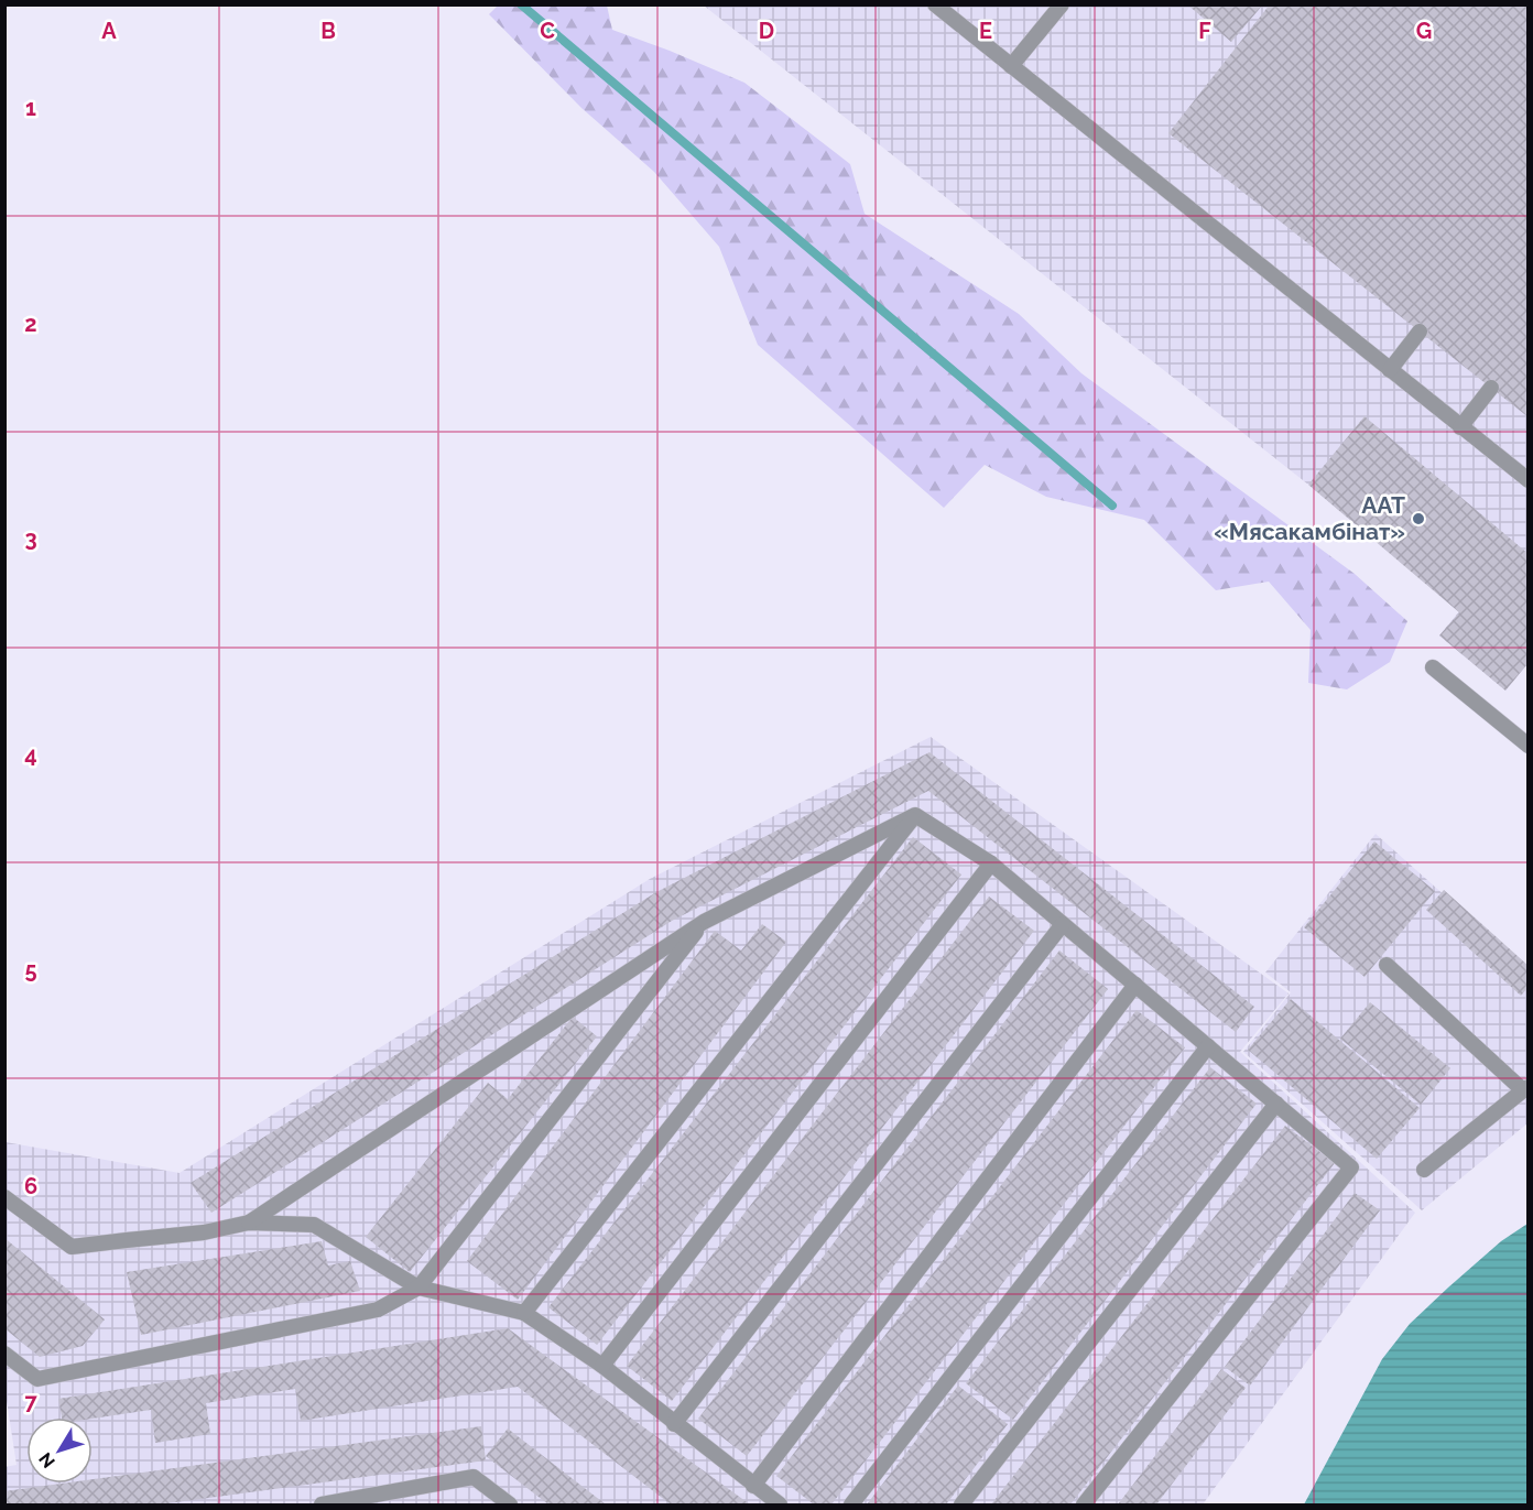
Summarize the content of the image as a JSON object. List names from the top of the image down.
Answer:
{
  "places": ["ААТ «Мясакамбінат»"],
  "north": "bottom left",
  "grid": {
    "columns": [
      "A",
      "B",
      "C",
      "D",
      "E",
      "F",
      "G"
    ],
    "rows": [
      "1",
      "2",
      "3",
      "4",
      "5",
      "6",
      "7"
    ]
  }
}
